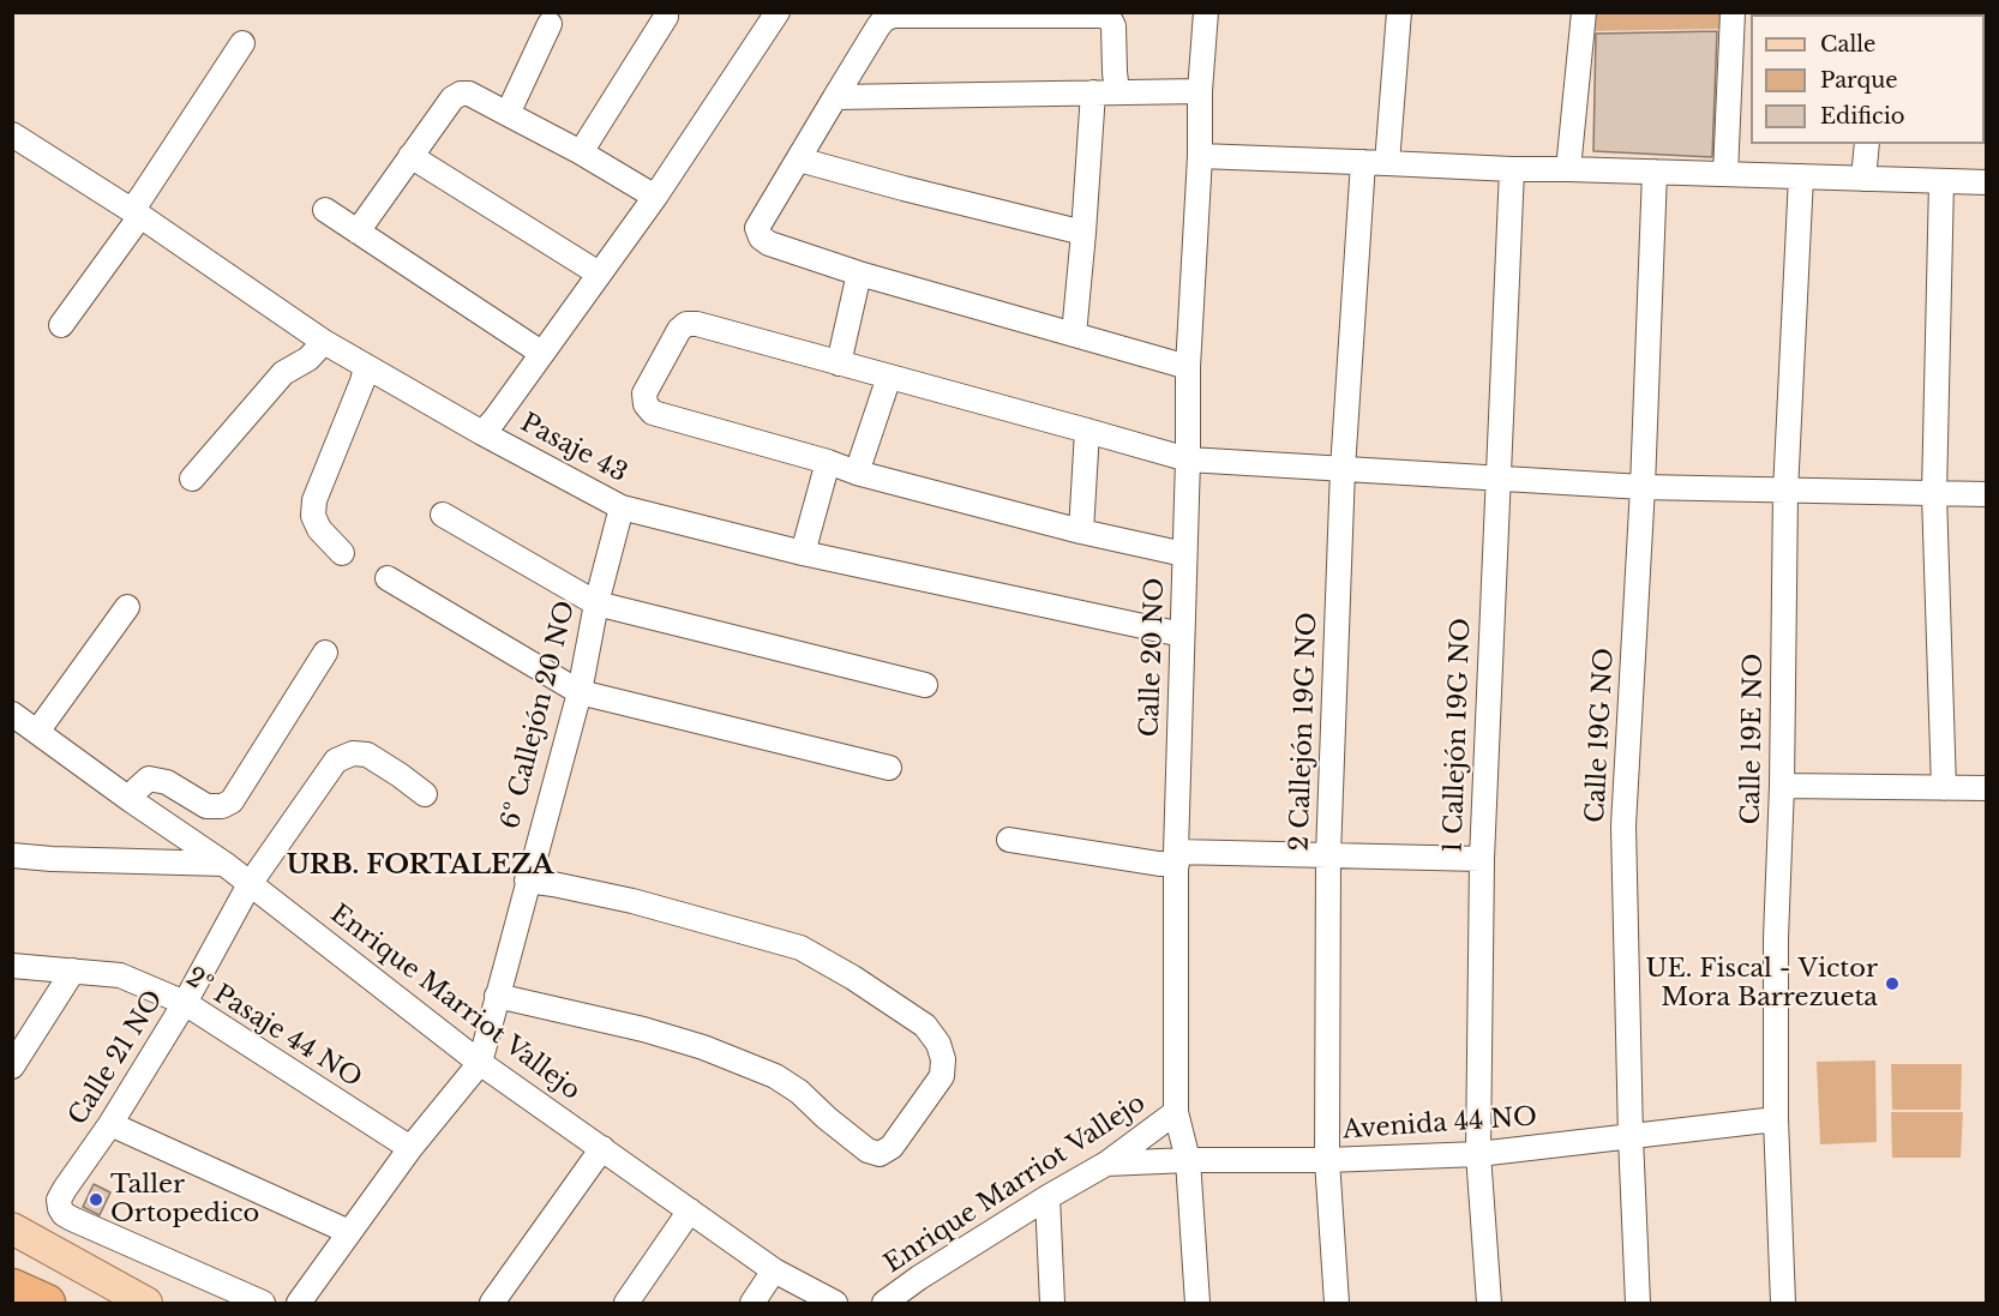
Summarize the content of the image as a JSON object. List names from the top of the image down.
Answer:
{
  "streets": {
    "street": [
      "Pasaje 43",
      "Calle 20 NO",
      "6º Callejón 20 NO",
      "2 Callejón 19G NO",
      "1 Callejón 19G NO",
      "Calle 19G NO",
      "Calle 19E NO",
      "Enrique Marriot Vallejo",
      "2º Pasaje 44 NO",
      "Calle 21 NO",
      "Avenida 44 NO"
    ]
  },
  "crossings": [
    ["Pasaje 43", "Calle 20 NO"],
    ["Pasaje 43", "6º Callejón 20 NO"],
    ["Calle 20 NO", "Enrique Marriot Vallejo"],
    ["Calle 20 NO", "Avenida 44 NO"],
    ["6º Callejón 20 NO", "Enrique Marriot Vallejo"],
    ["6º Callejón 20 NO", "2º Pasaje 44 NO"],
    ["2 Callejón 19G NO", "Avenida 44 NO"],
    ["1 Callejón 19G NO", "Avenida 44 NO"],
    ["Calle 19G NO", "Avenida 44 NO"],
    ["Calle 19E NO", "Avenida 44 NO"],
    ["Enrique Marriot Vallejo", "Calle 21 NO"],
    ["Enrique Marriot Vallejo", "Avenida 44 NO"],
    ["2º Pasaje 44 NO", "Calle 21 NO"]
  ],
  "districts": ["URB. FORTALEZA"],
  "places": ["UE. Fiscal - Victor Mora Barrezueta", "Taller Ortopedico"],
  "legend": ["Calle", "Parque", "Edificio"]
}
